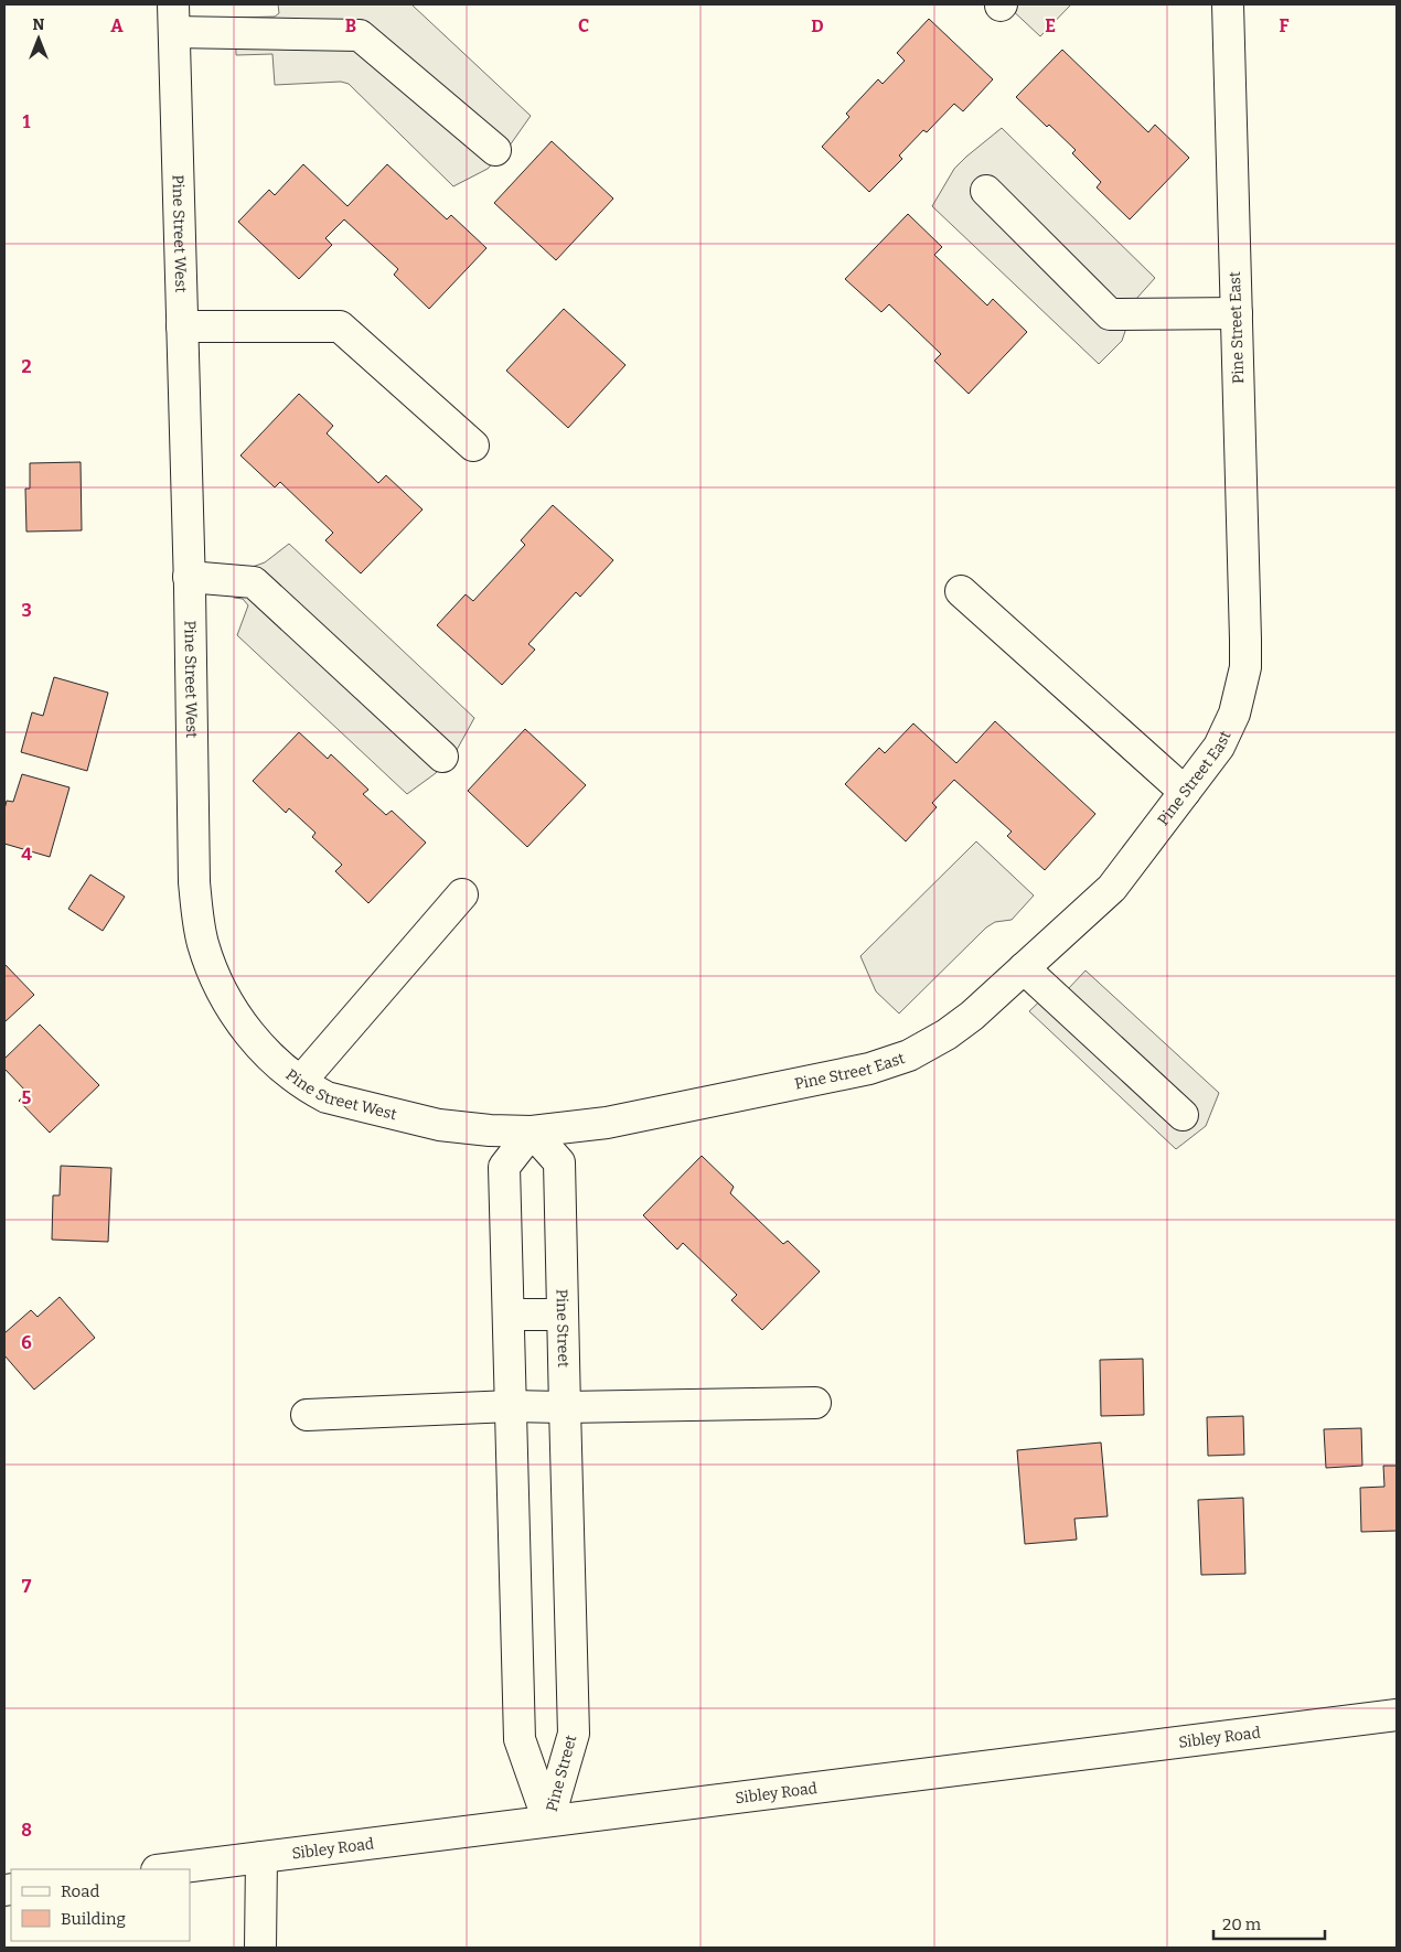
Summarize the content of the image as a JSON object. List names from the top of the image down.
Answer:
{
  "streets": {
    "street": [
      "Pine Street West",
      "Pine Street East",
      "Pine Street",
      "Sibley Road"
    ]
  },
  "crossings": [
    ["Pine Street West", "Pine Street East"],
    ["Pine Street West", "Pine Street"],
    ["Pine Street East", "Pine Street"],
    ["Pine Street", "Sibley Road"]
  ],
  "legend": ["Road", "Building"],
  "scale_bar": "20 m",
  "north": "top",
  "grid": {
    "columns": [
      "A",
      "B",
      "C",
      "D",
      "E",
      "F"
    ],
    "rows": [
      "1",
      "2",
      "3",
      "4",
      "5",
      "6",
      "7",
      "8"
    ]
  }
}
